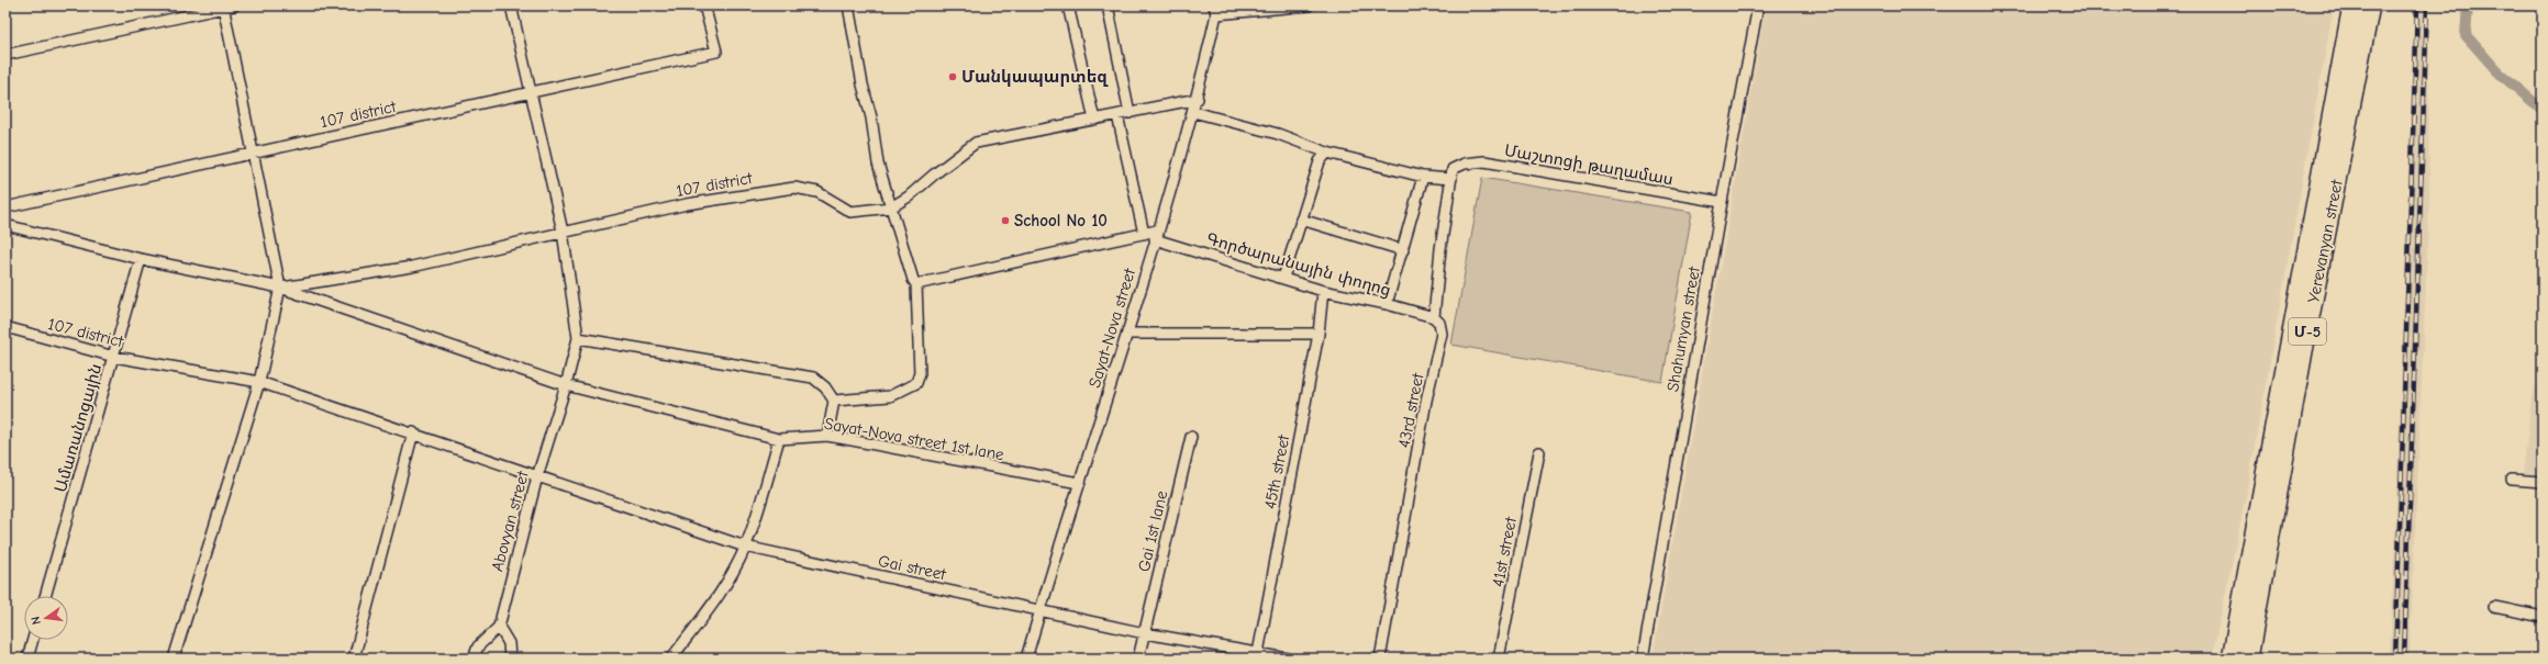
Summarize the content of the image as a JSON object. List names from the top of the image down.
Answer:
{
  "streets": {
    "highway": ["Yerevanyan street", "Մ-5"],
    "street": [
      "107 district",
      "Մաշտոցի թաղամաս",
      "Գործարանային փողոց",
      "Sayat-Nova street",
      "Shahumyan street",
      "43rd street",
      "Ամառանոցային",
      "Sayat-Nova street 1st lane",
      "45th street",
      "Abovyan street",
      "Gai 1st lane",
      "41st street",
      "Gai street"
    ]
  },
  "crossings": [
    ["107 district", "Ամառանոցային"],
    ["107 district", "Sayat-Nova street 1st lane"],
    ["107 district", "Abovyan street"],
    ["107 district", "Gai street"],
    ["Մաշտոցի թաղամաս", "Shahumyan street"],
    ["Մաշտոցի թաղամաս", "43rd street"],
    ["Գործարանային փողոց", "Sayat-Nova street"],
    ["Գործարանային փողոց", "43rd street"],
    ["Գործարանային փողոց", "45th street"],
    ["Sayat-Nova street", "Sayat-Nova street 1st lane"],
    ["Sayat-Nova street", "Gai street"],
    ["Sayat-Nova street 1st lane", "Abovyan street"],
    ["45th street", "Gai street"],
    ["Abovyan street", "Gai street"],
    ["Gai 1st lane", "Gai street"]
  ],
  "places": ["Մանկապարտեզ", "School No 10"],
  "north": "left"
}
